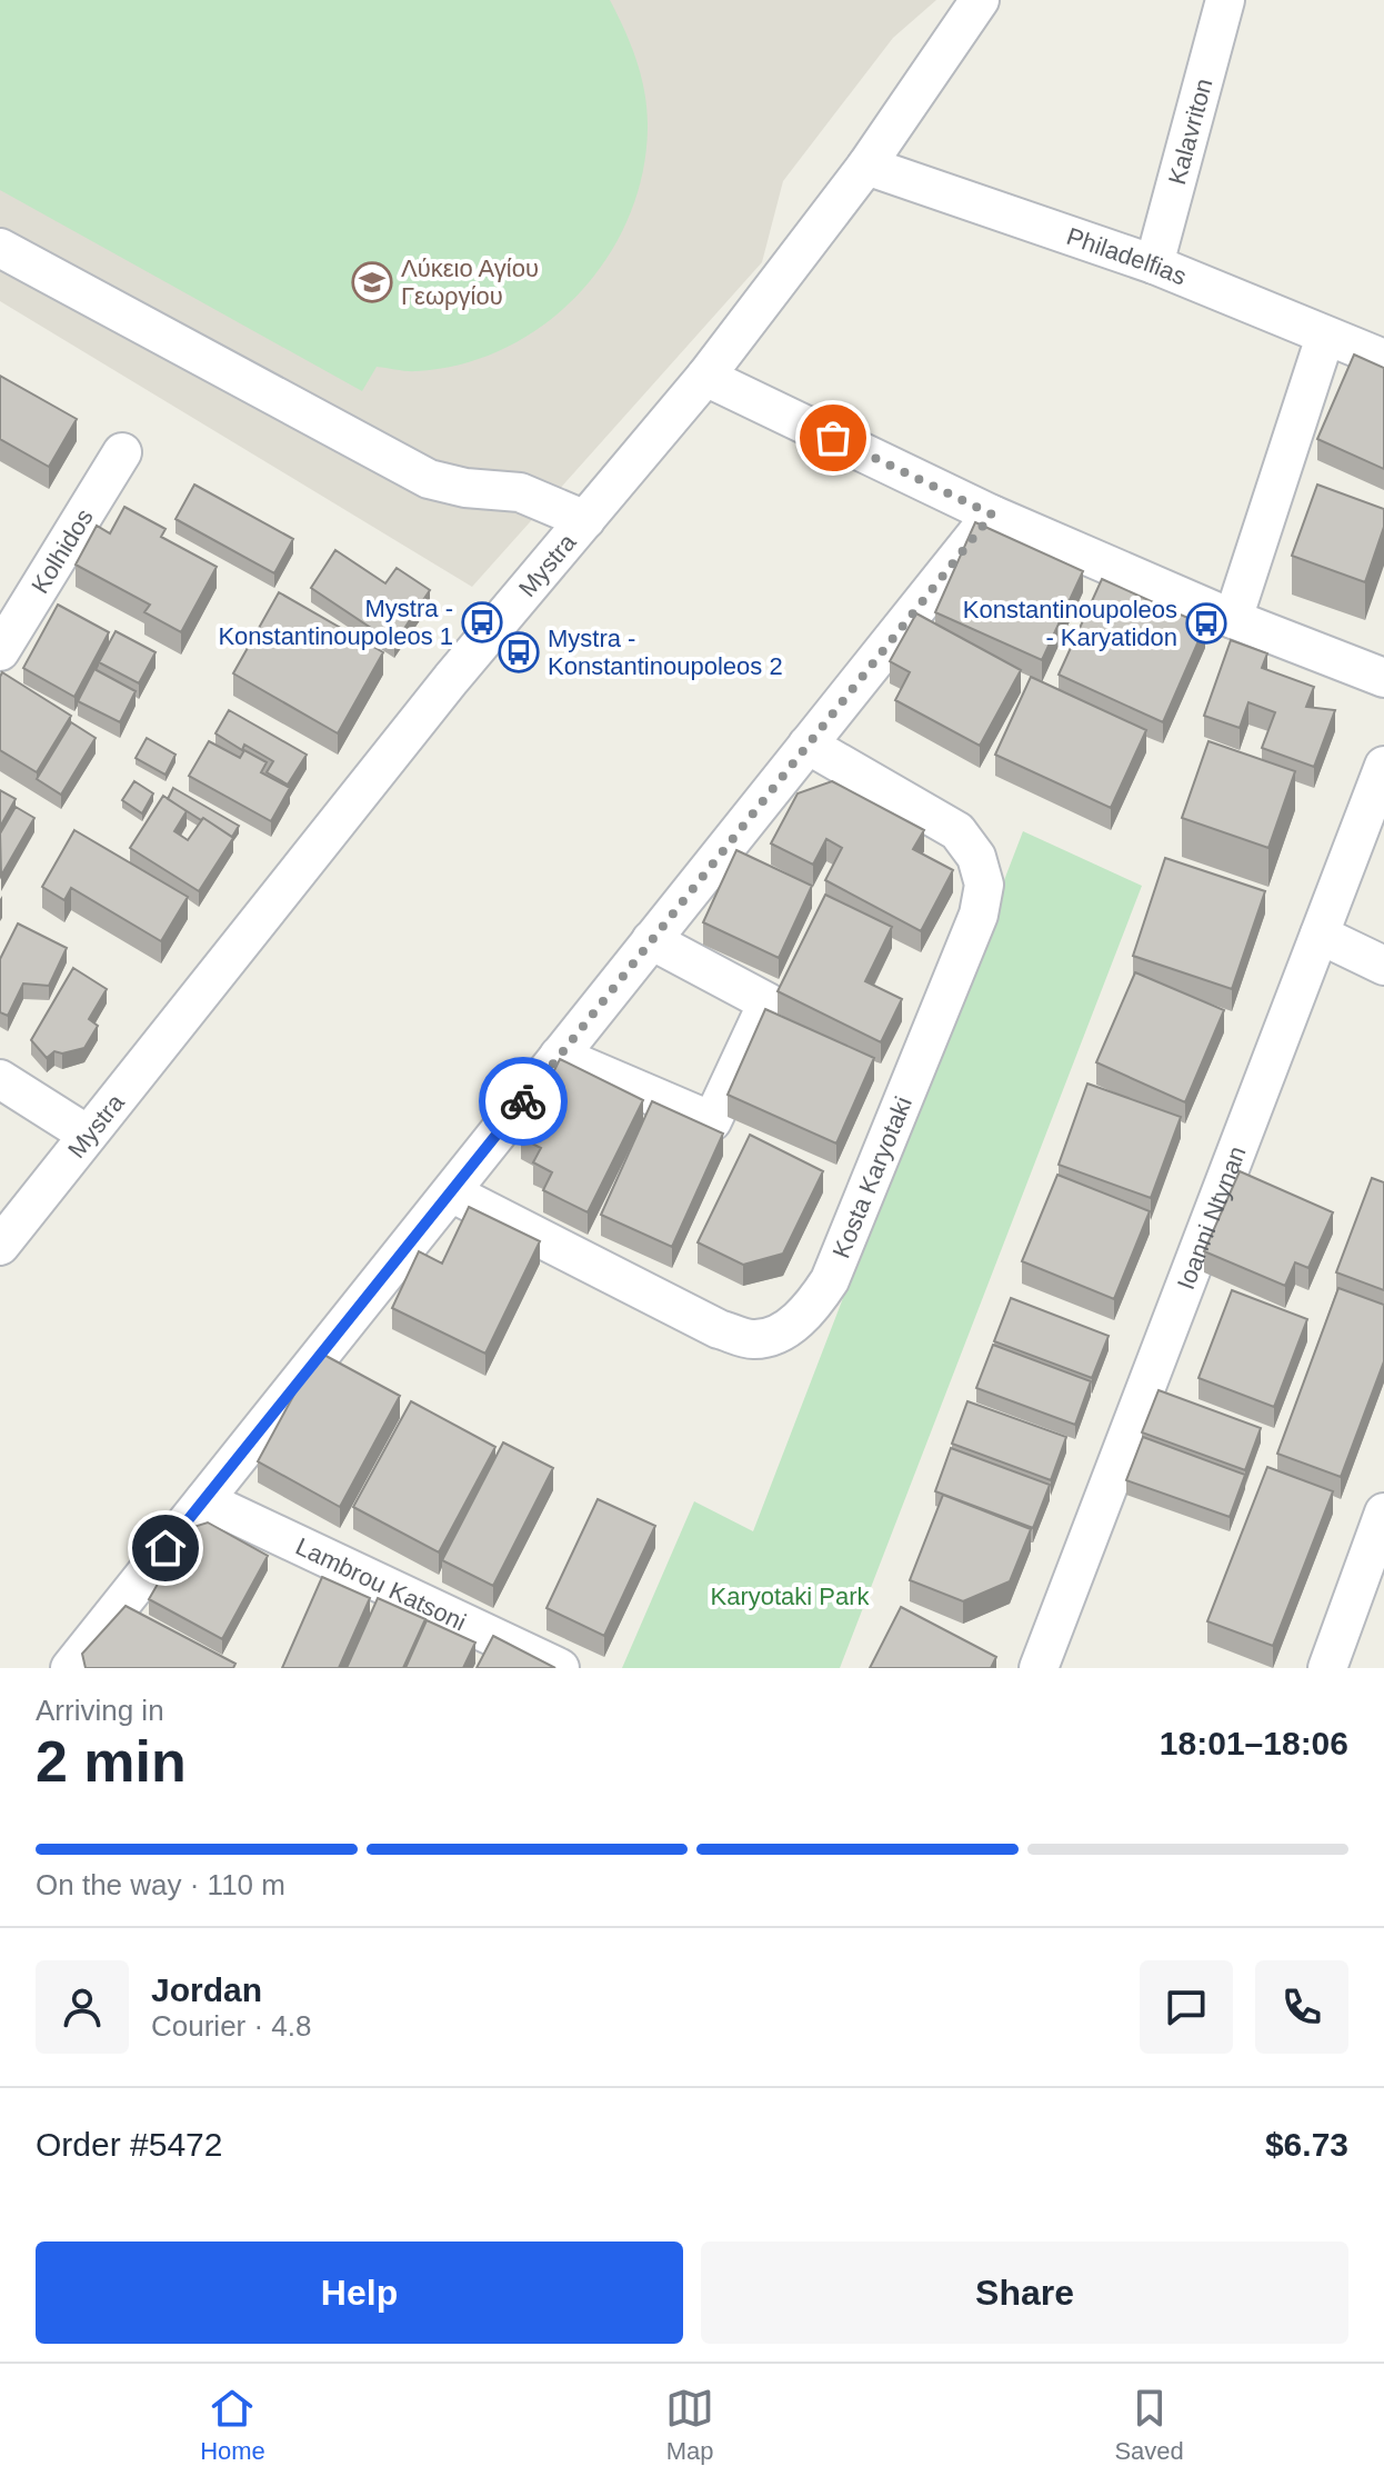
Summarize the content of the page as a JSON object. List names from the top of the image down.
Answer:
{
  "streets": {
    "street": [
      "Kalavriton",
      "Philadelfias",
      "Kolhidos",
      "Mystra",
      "Kosta Karyotaki",
      "Ioanni Ntynan",
      "Lambrou Katsoni"
    ]
  },
  "crossings": [
    ["Kalavriton", "Philadelfias"],
    ["Philadelfias", "Mystra"]
  ],
  "parks": ["Karyotaki Park"],
  "places": {
    "school or university": ["Λύκειο Αγίου Γεωργίου"],
    "bus stop": ["Mystra - Konstantinoupoleos 1", "Konstantinoupoleos - Karyatidon", "Mystra - Konstantinoupoleos 2"]
  },
  "page": {
    "heading": ["2 min", "Arriving in", "18:01–18:06"],
    "panel": [
      "Jordan",
      "Courier · 4.8",
      "Order #5472",
      "$6.73"
    ],
    "bar": "On the way · 110 m",
    "buttons": ["Help", "Share"],
    "tabs": ["Home", "Map", "Saved"]
  }
}
